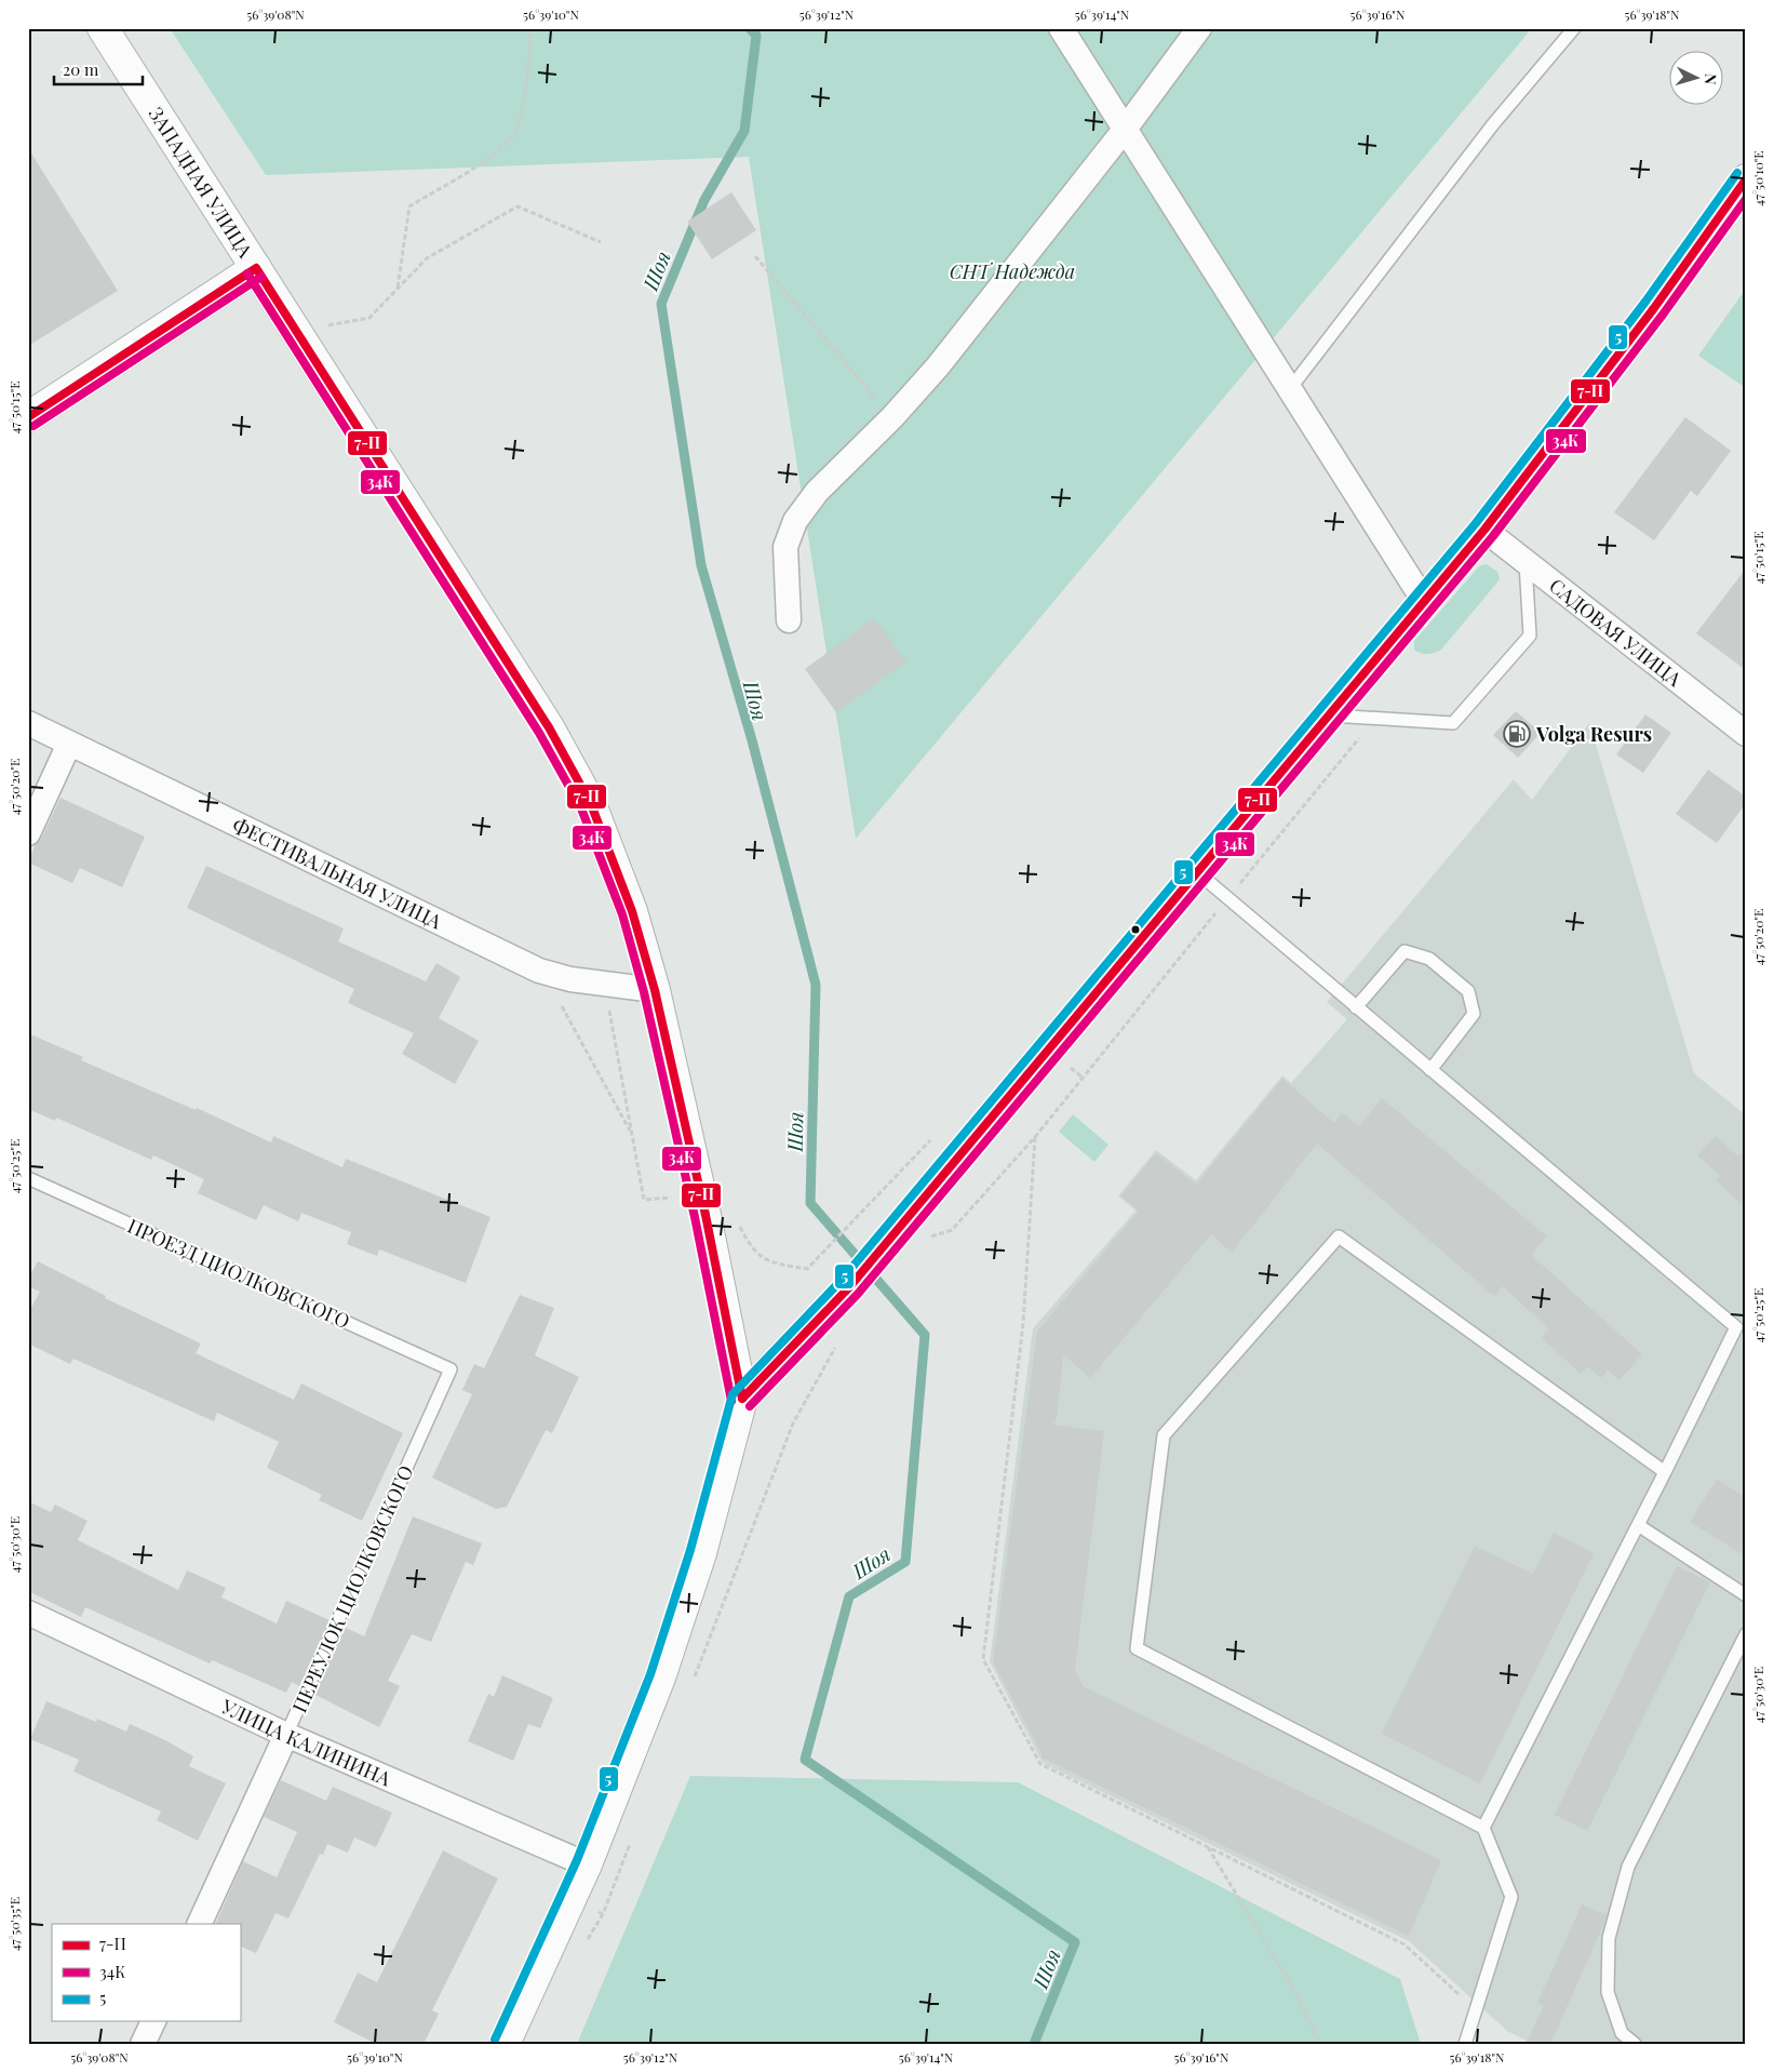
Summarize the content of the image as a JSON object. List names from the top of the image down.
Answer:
{
  "streets": {
    "main road": ["ЗАПАДНАЯ УЛИЦА"],
    "street": [
      "САДОВАЯ УЛИЦА",
      "ФЕСТИВАЛЬНАЯ УЛИЦА",
      "ПЕРЕУЛОК ЦИОЛКОВСКОГО",
      "УЛИЦА КАЛИНИНА"
    ],
    "lane": ["ПРОЕЗД ЦИОЛКОВСКОГО"]
  },
  "crossings": [
    ["ЗАПАДНАЯ УЛИЦА", "ФЕСТИВАЛЬНАЯ УЛИЦА"],
    ["ПРОЕЗД ЦИОЛКОВСКОГО", "ПЕРЕУЛОК ЦИОЛКОВСКОГО"],
    ["ПЕРЕУЛОК ЦИОЛКОВСКОГО", "УЛИЦА КАЛИНИНА"]
  ],
  "water": ["Шоя"],
  "parks": ["СНТ Надежда"],
  "places": {
    "fuel station": ["Volga Resurs"]
  },
  "lines": ["transit line 5", "transit line 7-П", "transit line 34К"],
  "legend": ["7-П", "34К", "5"],
  "scale_bar": "20 m",
  "north": "right",
  "coordinates": [
    "56°39'08\"N",
    "56°39'10\"N",
    "56°39'12\"N",
    "56°39'14\"N",
    "56°39'16\"N",
    "56°39'18\"N",
    "47°50'10\"E",
    "47°50'15\"E",
    "47°50'20\"E",
    "47°50'25\"E",
    "47°50'30\"E",
    "47°50'35\"E"
  ]
}
